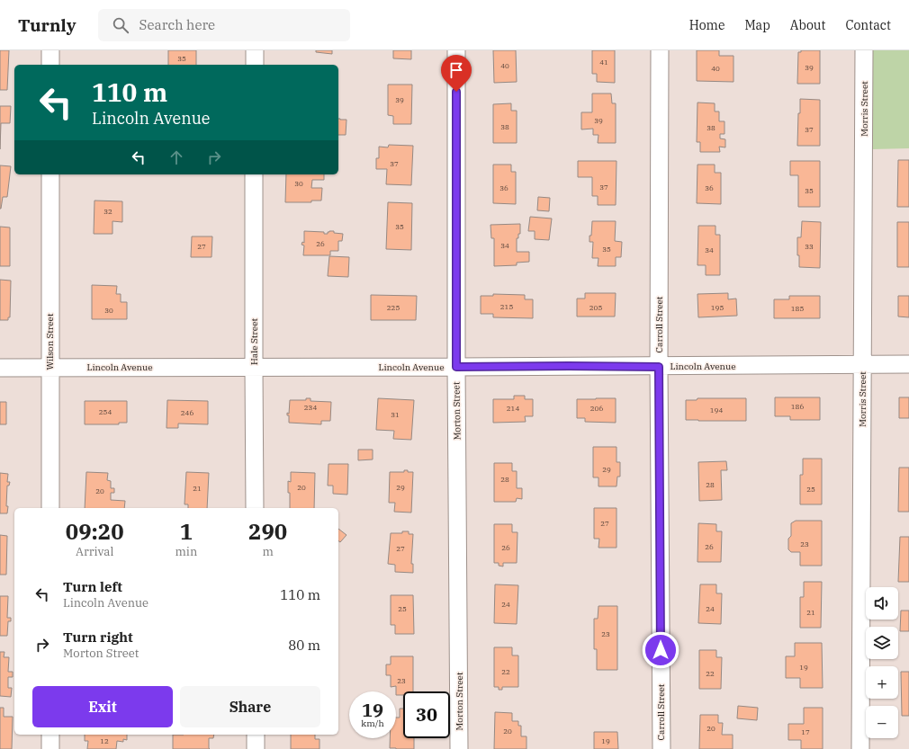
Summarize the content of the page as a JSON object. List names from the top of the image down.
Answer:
{
  "streets": {
    "street": [
      "Morris Street",
      "Carroll Street",
      "Wilson Street",
      "Hale Street",
      "Lincoln Avenue",
      "Morton Street"
    ]
  },
  "crossings": [
    ["Morris Street", "Lincoln Avenue"],
    ["Carroll Street", "Lincoln Avenue"],
    ["Wilson Street", "Lincoln Avenue"],
    ["Hale Street", "Lincoln Avenue"],
    ["Lincoln Avenue", "Morton Street"]
  ],
  "house_numbers": [
    "35",
    "41",
    "40",
    "39",
    "40",
    "39",
    "39",
    "38",
    "38",
    "37",
    "37",
    "30",
    "37",
    "36",
    "36",
    "35",
    "32",
    "35",
    "26",
    "34",
    "27",
    "33",
    "35",
    "34",
    "215",
    "225",
    "205",
    "195",
    "185",
    "30",
    "186",
    "234",
    "214",
    "206",
    "194",
    "254",
    "246",
    "31",
    "29",
    "28",
    "28",
    "20",
    "29",
    "21",
    "25",
    "20",
    "27",
    "23",
    "26",
    "26",
    "27",
    "24",
    "25",
    "24",
    "21",
    "23",
    "19",
    "22",
    "22",
    "23",
    "20",
    "20",
    "17",
    "12",
    "19"
  ],
  "page": {
    "header": "Turnly",
    "search": "Search here",
    "nav": [
      "Home",
      "Map",
      "About",
      "Contact"
    ],
    "turn": ["110 m", "Lincoln Avenue"],
    "eta": [
      "09:20",
      "Arrival",
      "1",
      "min",
      "290",
      "m"
    ],
    "list": [
      {
        "name": "Turn left",
        "note": "Lincoln Avenue",
        "value": "110 m"
      },
      {
        "name": "Turn right",
        "note": "Morton Street",
        "value": "80 m"
      }
    ],
    "map_buttons": ["+", "−"],
    "buttons": ["Exit", "Share"],
    "speed": "19 km/h",
    "limit": "30"
  }
}
